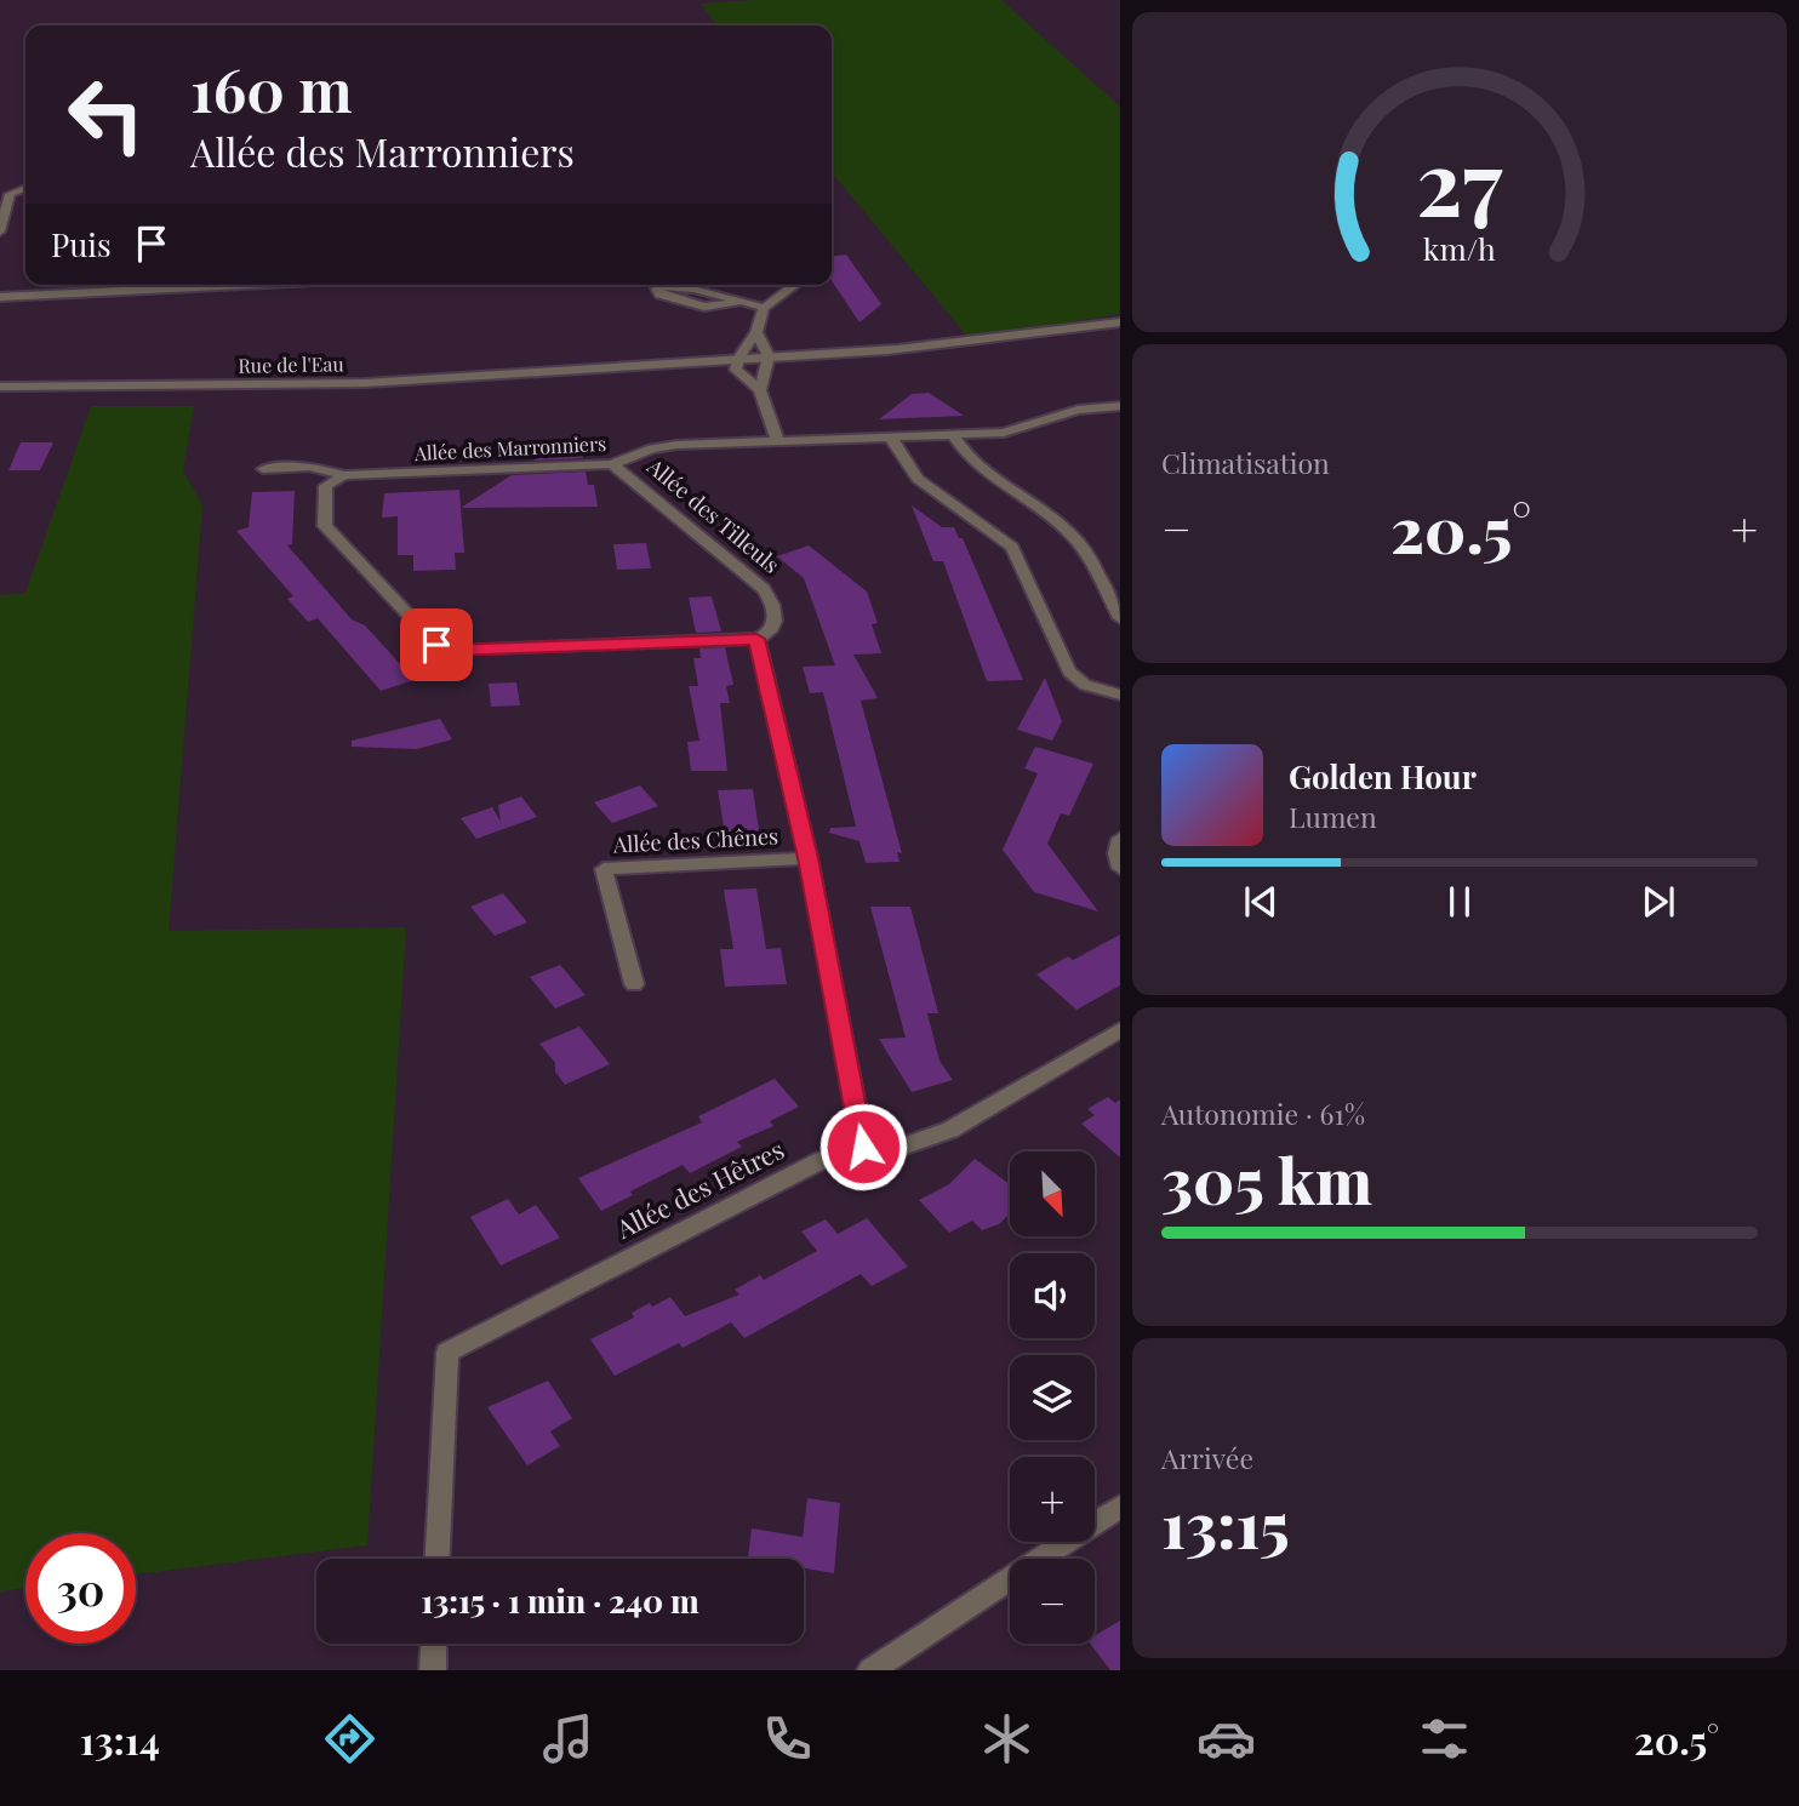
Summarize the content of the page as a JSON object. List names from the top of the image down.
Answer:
{
  "streets": {
    "street": [
      "Rue de l'Eau",
      "Allée des Marronniers",
      "Allée des Tilleuls",
      "Allée des Chênes",
      "Allée des Hêtres"
    ]
  },
  "crossings": [
    ["Allée des Marronniers", "Allée des Tilleuls"]
  ],
  "north": "bottom right",
  "page": {
    "turn": ["160 m", "Allée des Marronniers"],
    "then": "Puis",
    "tile": [
      "Climatisation",
      ["Autonomie · 61%", "305 km"],
      ["Arrivée", "13:15"]
    ],
    "heat": ["−", "20.5°", "+"],
    "song": ["Golden Hour", "Lumen"],
    "map_buttons": ["+", "−"],
    "limit": "30",
    "trip": "13:15 · 1 min · 240 m",
    "tabs": ["13:14", "20.5°"],
    "gauge": ["27", "km/h"]
  }
}
